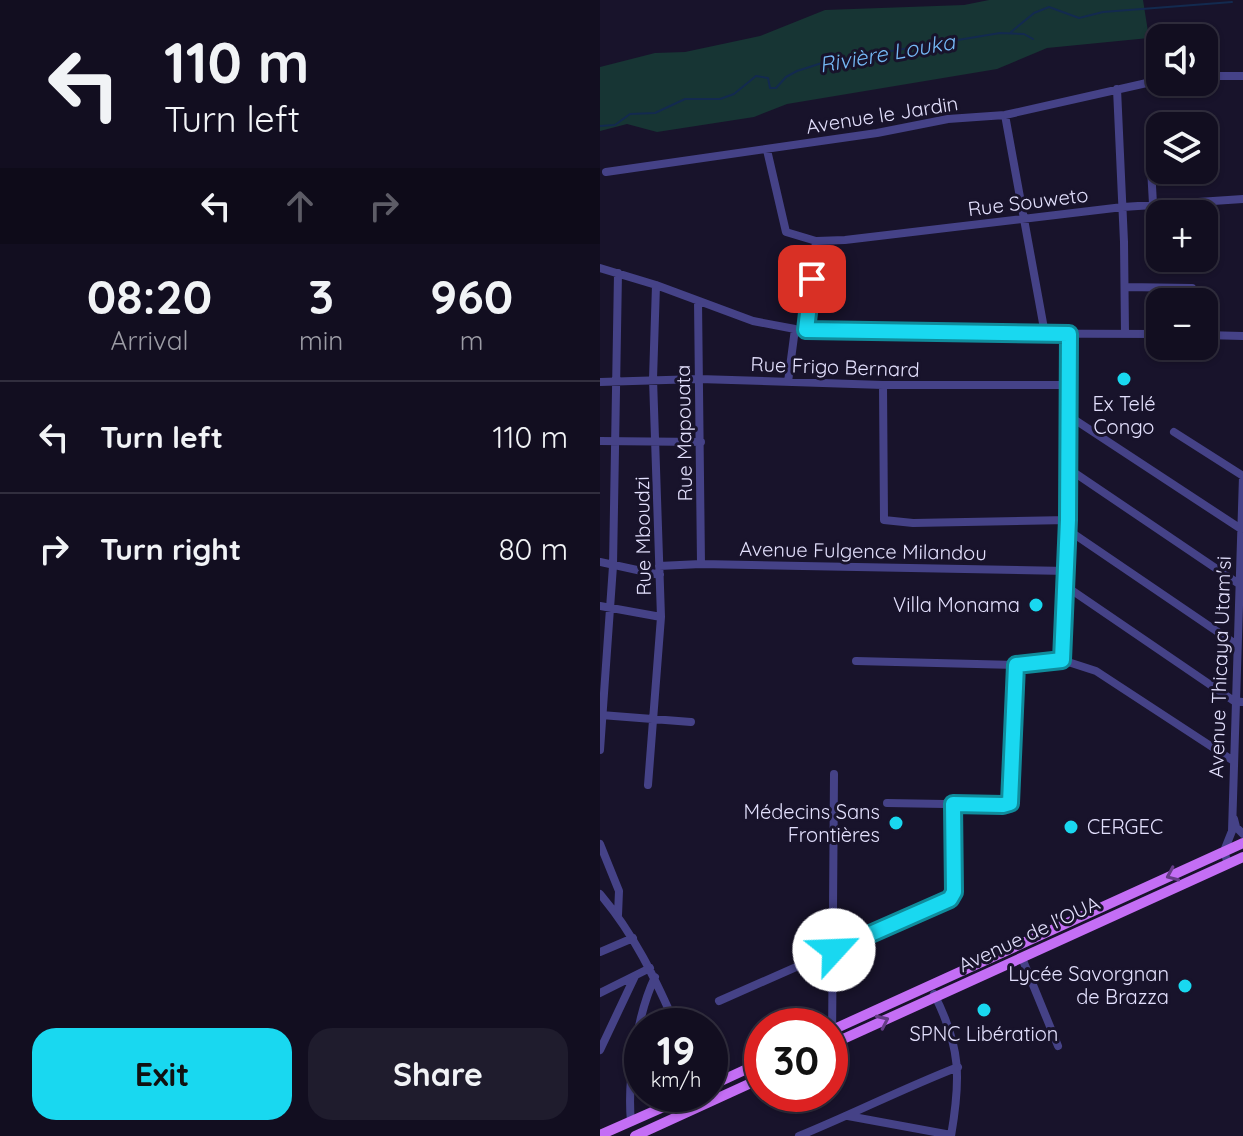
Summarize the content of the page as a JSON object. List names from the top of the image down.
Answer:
{
  "streets": {
    "main road": ["Avenue de l'OUA"],
    "street": [
      "Avenue le Jardin",
      "Rue Souweto",
      "Rue Frigo Bernard",
      "Rue Mapouata",
      "Rue Mboudzi",
      "Avenue Fulgence Milandou",
      "Avenue Thicaya Utam'si"
    ]
  },
  "crossings": [
    ["Rue Frigo Bernard", "Rue Mapouata"],
    ["Rue Frigo Bernard", "Rue Mboudzi"],
    ["Rue Mapouata", "Avenue Fulgence Milandou"],
    ["Rue Mboudzi", "Avenue Fulgence Milandou"],
    ["Avenue Thicaya Utam'si", "Avenue de l'OUA"]
  ],
  "water": ["Rivière Louka"],
  "places": [
    "Ex Telé Congo",
    "Villa Monama",
    "Médecins Sans Frontières",
    "CERGEC",
    "Lycée Savorgnan de Brazza",
    "SPNC Libération"
  ],
  "page": {
    "turn": ["110 m", "Turn left"],
    "map_buttons": ["+", "−"],
    "eta": [
      "08:20",
      "Arrival",
      "3",
      "min",
      "960",
      "m"
    ],
    "list": [
      {
        "name": "Turn left",
        "value": "110 m"
      },
      {
        "name": "Turn right",
        "value": "80 m"
      }
    ],
    "speed": "19 km/h",
    "limit": "30",
    "buttons": ["Exit", "Share"]
  }
}
